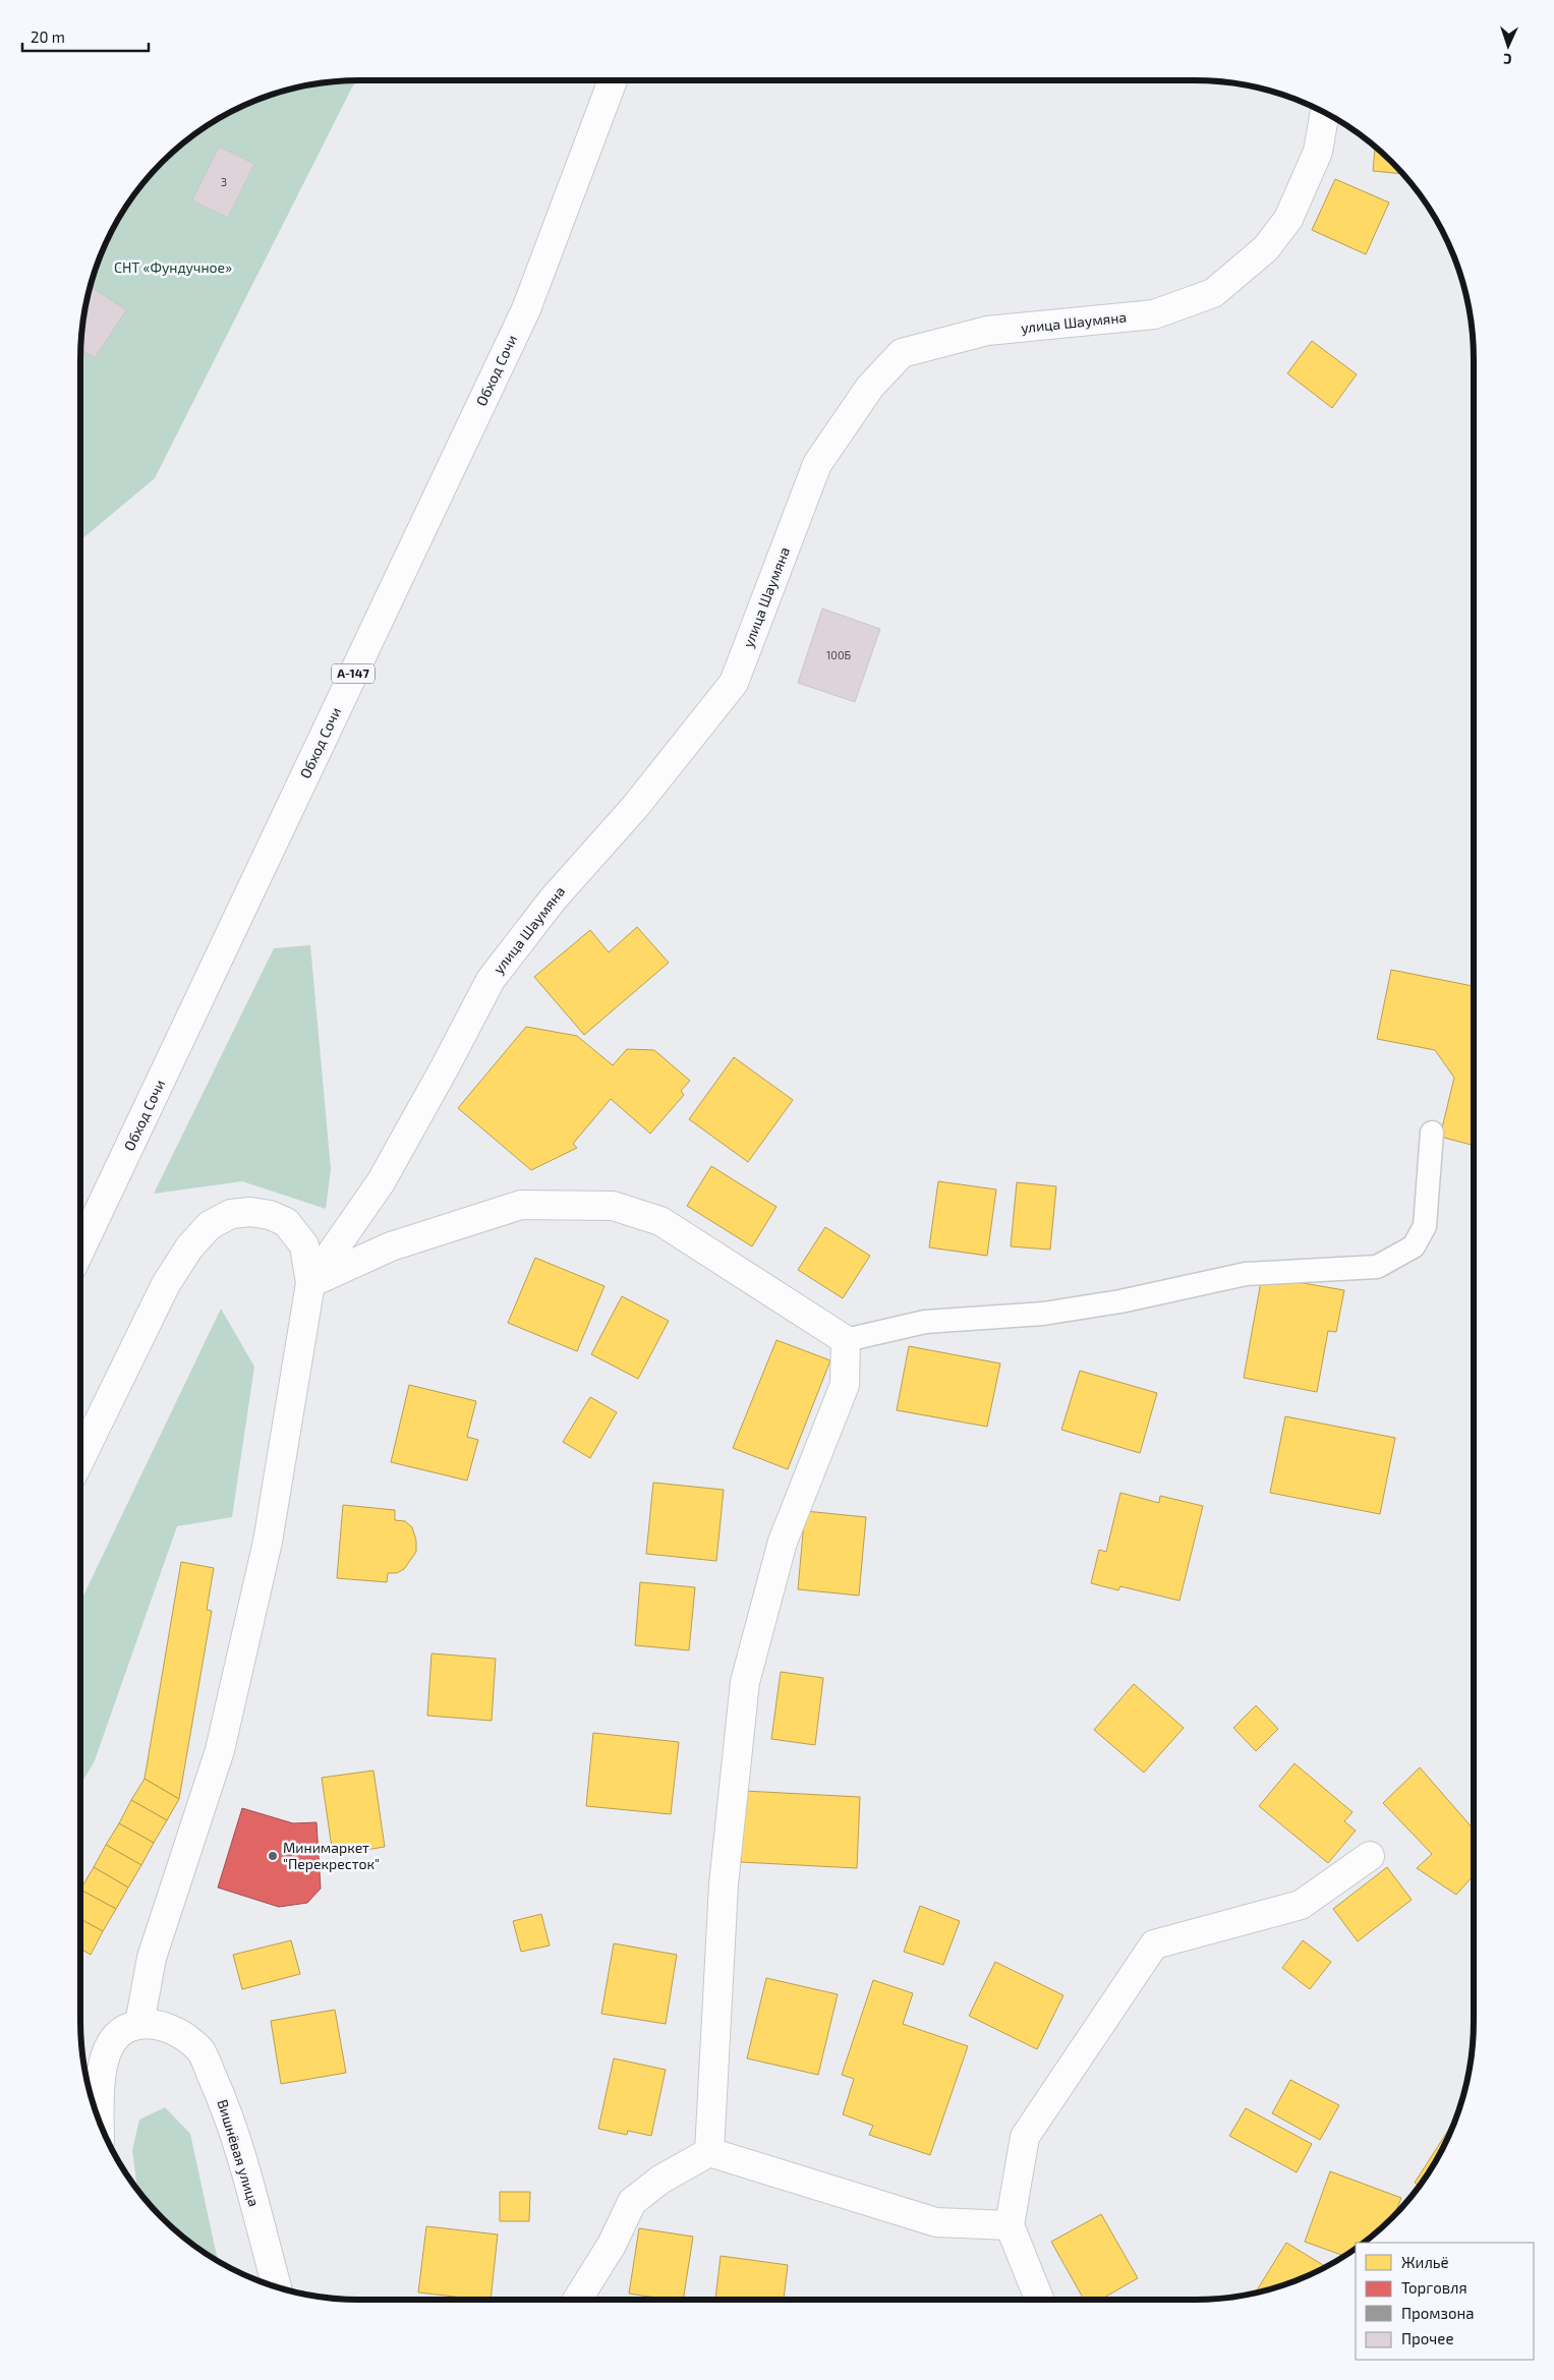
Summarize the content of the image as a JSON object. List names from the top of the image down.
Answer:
{
  "streets": {
    "main road": [
      "улица Шаумяна",
      "Обход Сочи",
      "А-147",
      "Вишнёвая улица"
    ]
  },
  "parks": ["СНТ «Фундучное»"],
  "places": ["Минимаркет \"Перекресток\""],
  "house_numbers": ["3", "100Б"],
  "legend": [
    "Жильё",
    "Торговля",
    "Промзона",
    "Прочее"
  ],
  "scale_bar": "20 m",
  "north": "bottom"
}
